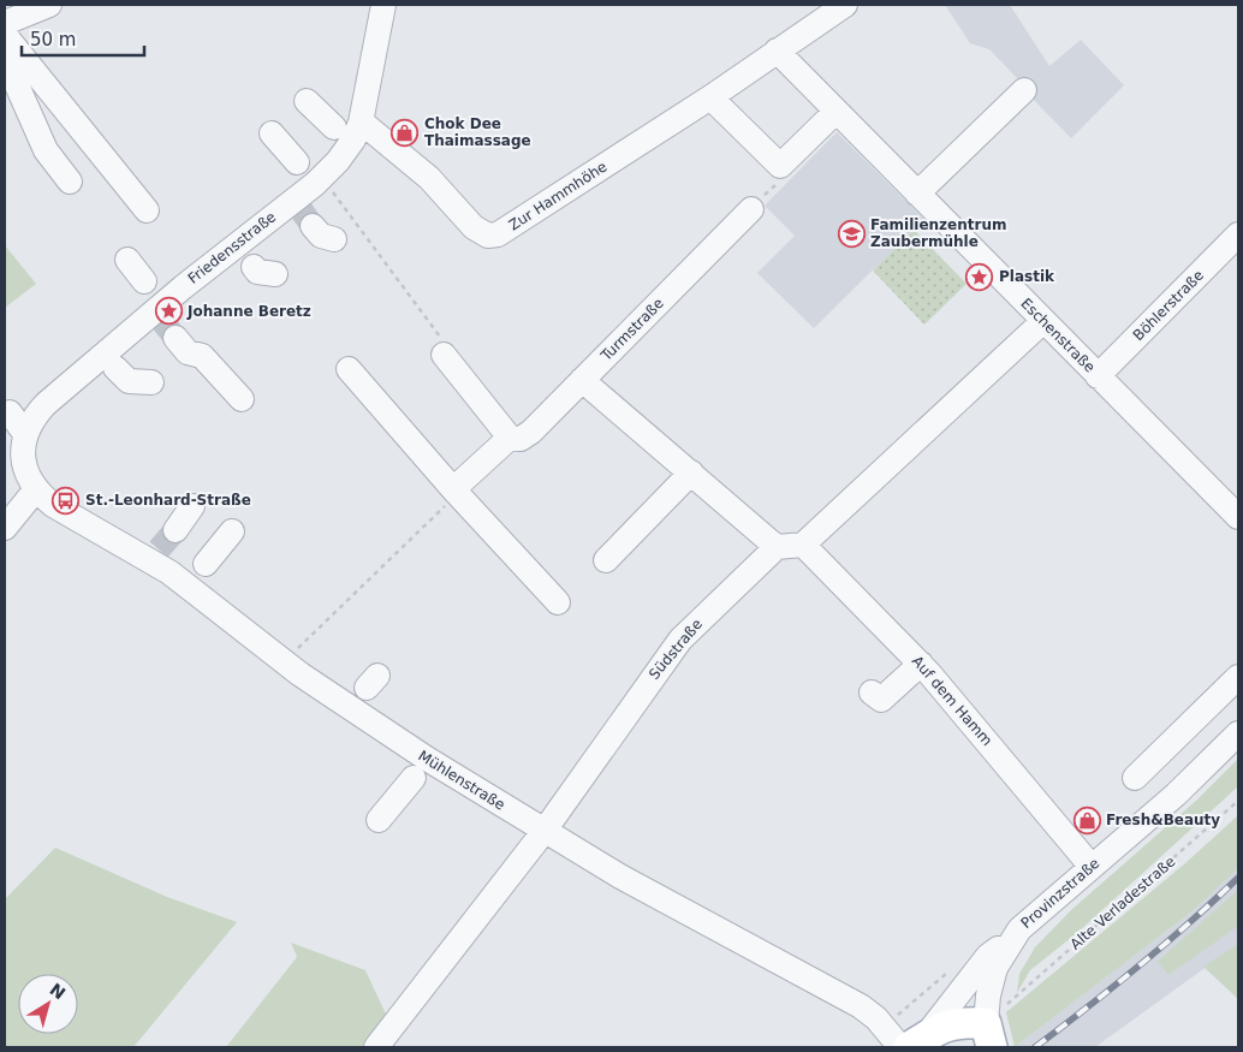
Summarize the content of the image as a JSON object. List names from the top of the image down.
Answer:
{
  "streets": {
    "street": [
      "Zur Hammhöhe",
      "Friedensstraße",
      "Böhlerstraße",
      "Turmstraße",
      "Eschenstraße",
      "Südstraße",
      "Auf dem Hamm",
      "Mühlenstraße",
      "Provinzstraße"
    ],
    "path": ["Alte Verladestraße"]
  },
  "crossings": [
    ["Zur Hammhöhe", "Friedensstraße"],
    ["Zur Hammhöhe", "Eschenstraße"],
    ["Friedensstraße", "Mühlenstraße"],
    ["Böhlerstraße", "Eschenstraße"],
    ["Südstraße", "Mühlenstraße"],
    ["Auf dem Hamm", "Provinzstraße"],
    ["Provinzstraße", "Alte Verladestraße"]
  ],
  "places": {
    "shop": ["Chok Dee Thaimassage", "Fresh&Beauty"],
    "school or university": ["Familienzentrum Zaubermühle"],
    "place": ["Plastik", "Johanne Beretz"],
    "bus stop": ["St.-Leonhard-Straße"]
  },
  "scale_bar": "50 m",
  "north": "top right"
}
